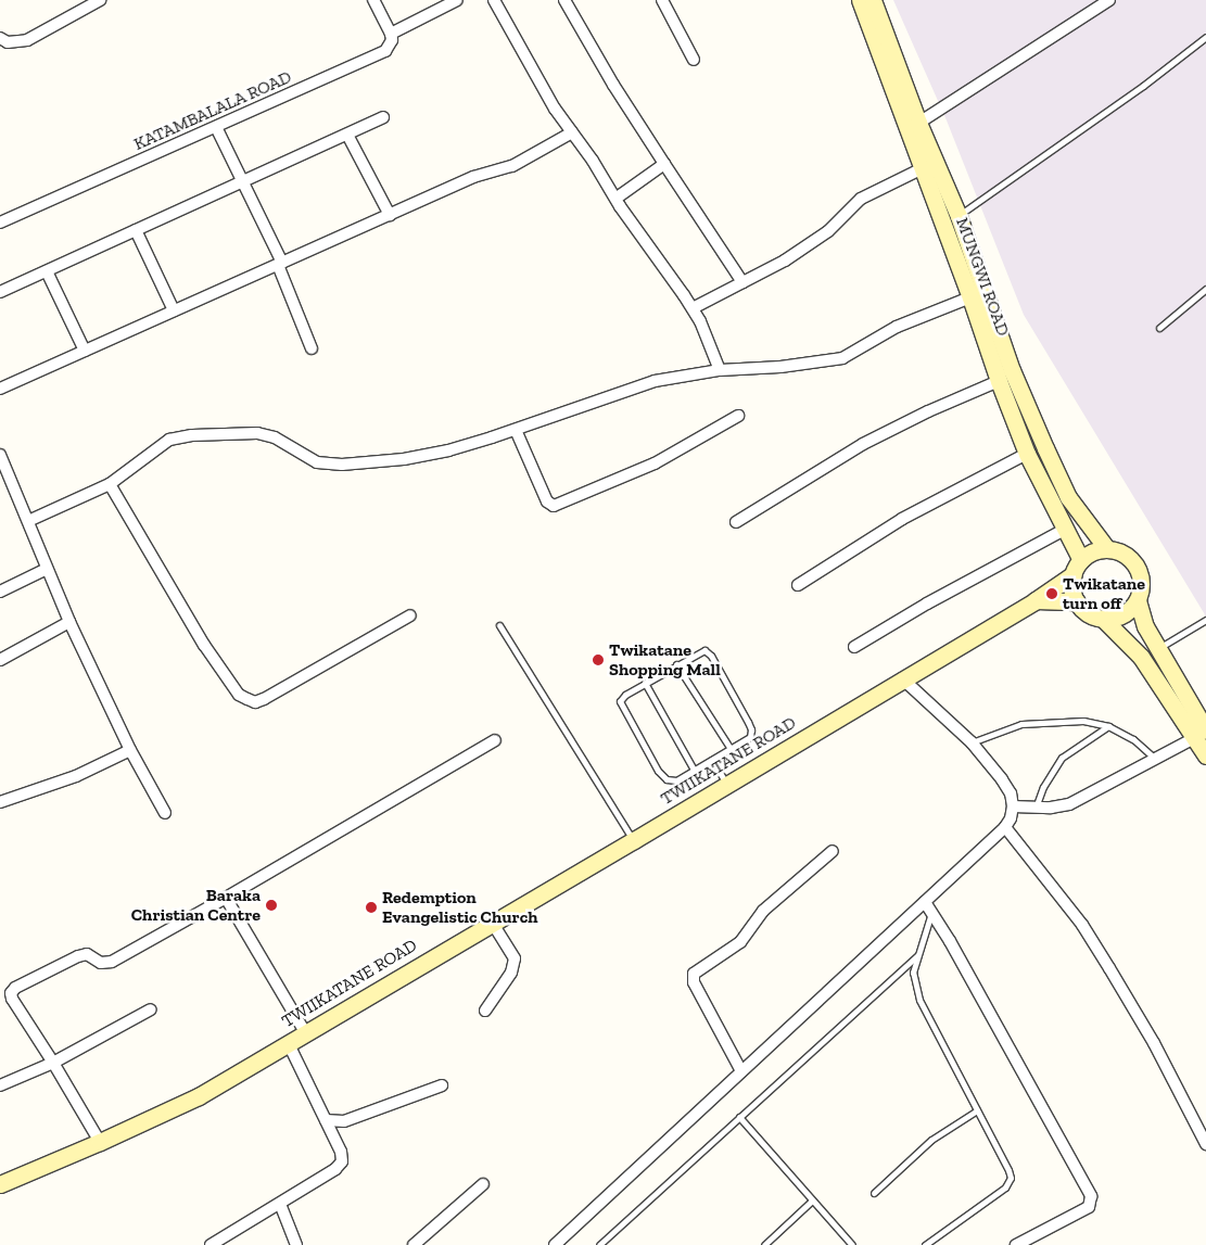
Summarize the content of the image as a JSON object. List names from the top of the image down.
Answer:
{
  "streets": {
    "main road": ["MUNGWI ROAD", "TWIIKATANE ROAD"],
    "street": ["KATAMBALALA ROAD"]
  },
  "crossings": [
    ["MUNGWI ROAD", "TWIIKATANE ROAD"]
  ],
  "places": [
    "Twikatane turn off",
    "Twikatane Shopping Mall",
    "Baraka Christian Centre",
    "Redemption Evangelistic Church"
  ]
}
